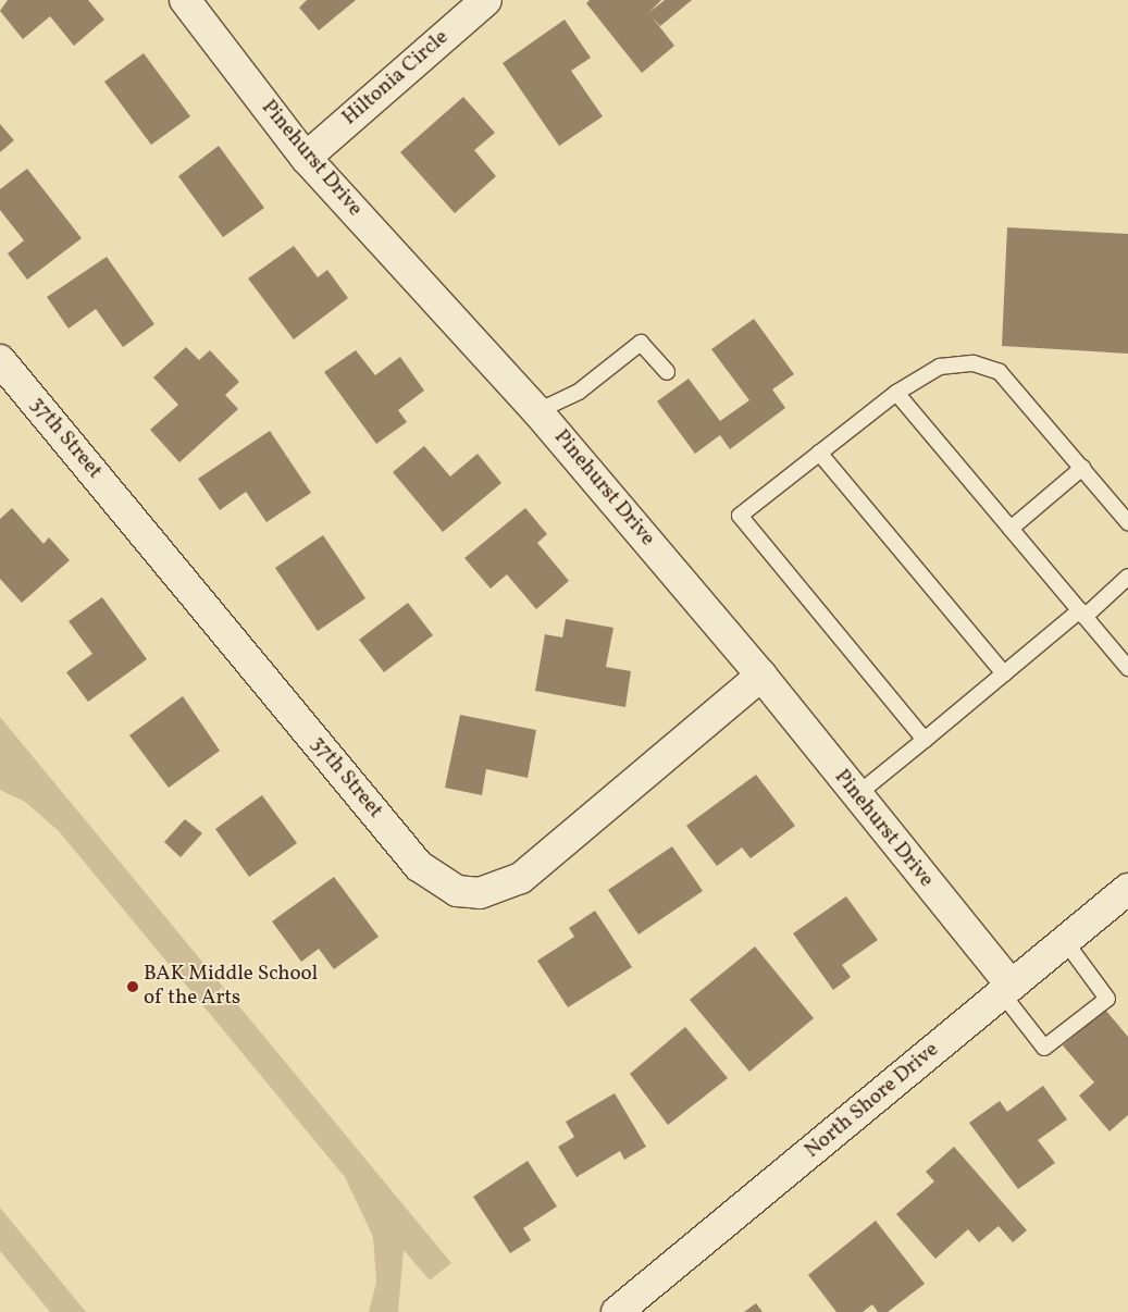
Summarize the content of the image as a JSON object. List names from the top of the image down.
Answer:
{
  "streets": {
    "street": [
      "Hiltonia Circle",
      "Pinehurst Drive",
      "37th Street",
      "North Shore Drive"
    ]
  },
  "crossings": [
    ["Hiltonia Circle", "Pinehurst Drive"],
    ["Pinehurst Drive", "37th Street"],
    ["Pinehurst Drive", "North Shore Drive"]
  ],
  "places": ["BAK Middle School of the Arts"]
}
